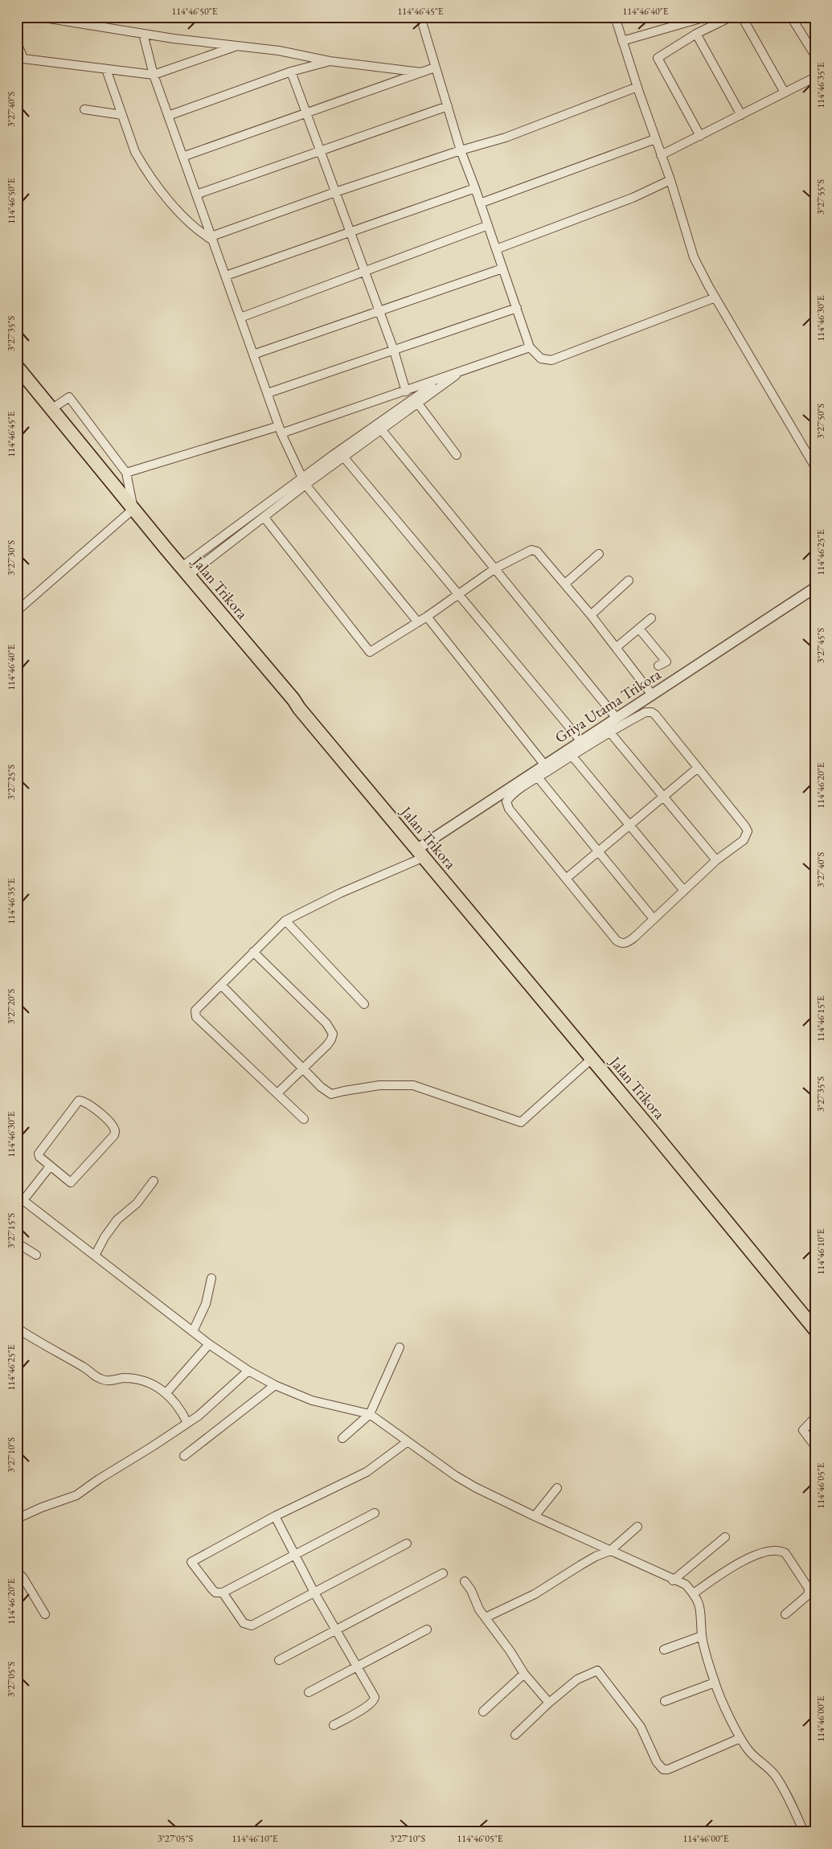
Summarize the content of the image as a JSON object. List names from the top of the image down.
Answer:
{
  "streets": {
    "main road": ["Jalan Trikora"],
    "street": ["Griya Utama Trikora"]
  },
  "crossings": [
    ["Jalan Trikora", "Griya Utama Trikora"]
  ],
  "coordinates": [
    "114°46'50\"E",
    "114°46'45\"E",
    "114°46'40\"E",
    "114°46'35\"E",
    "3°27'40\"S",
    "3°27'55\"S",
    "114°46'30\"E",
    "3°27'35\"S",
    "3°27'50\"S",
    "114°46'25\"E",
    "3°27'30\"S",
    "3°27'45\"S",
    "3°27'25\"S",
    "114°46'20\"E",
    "3°27'20\"S",
    "114°46'15\"E",
    "3°27'15\"S",
    "114°46'10\"E",
    "3°27'10\"S",
    "114°46'05\"E",
    "3°27'05\"S",
    "114°46'00\"E"
  ]
}
